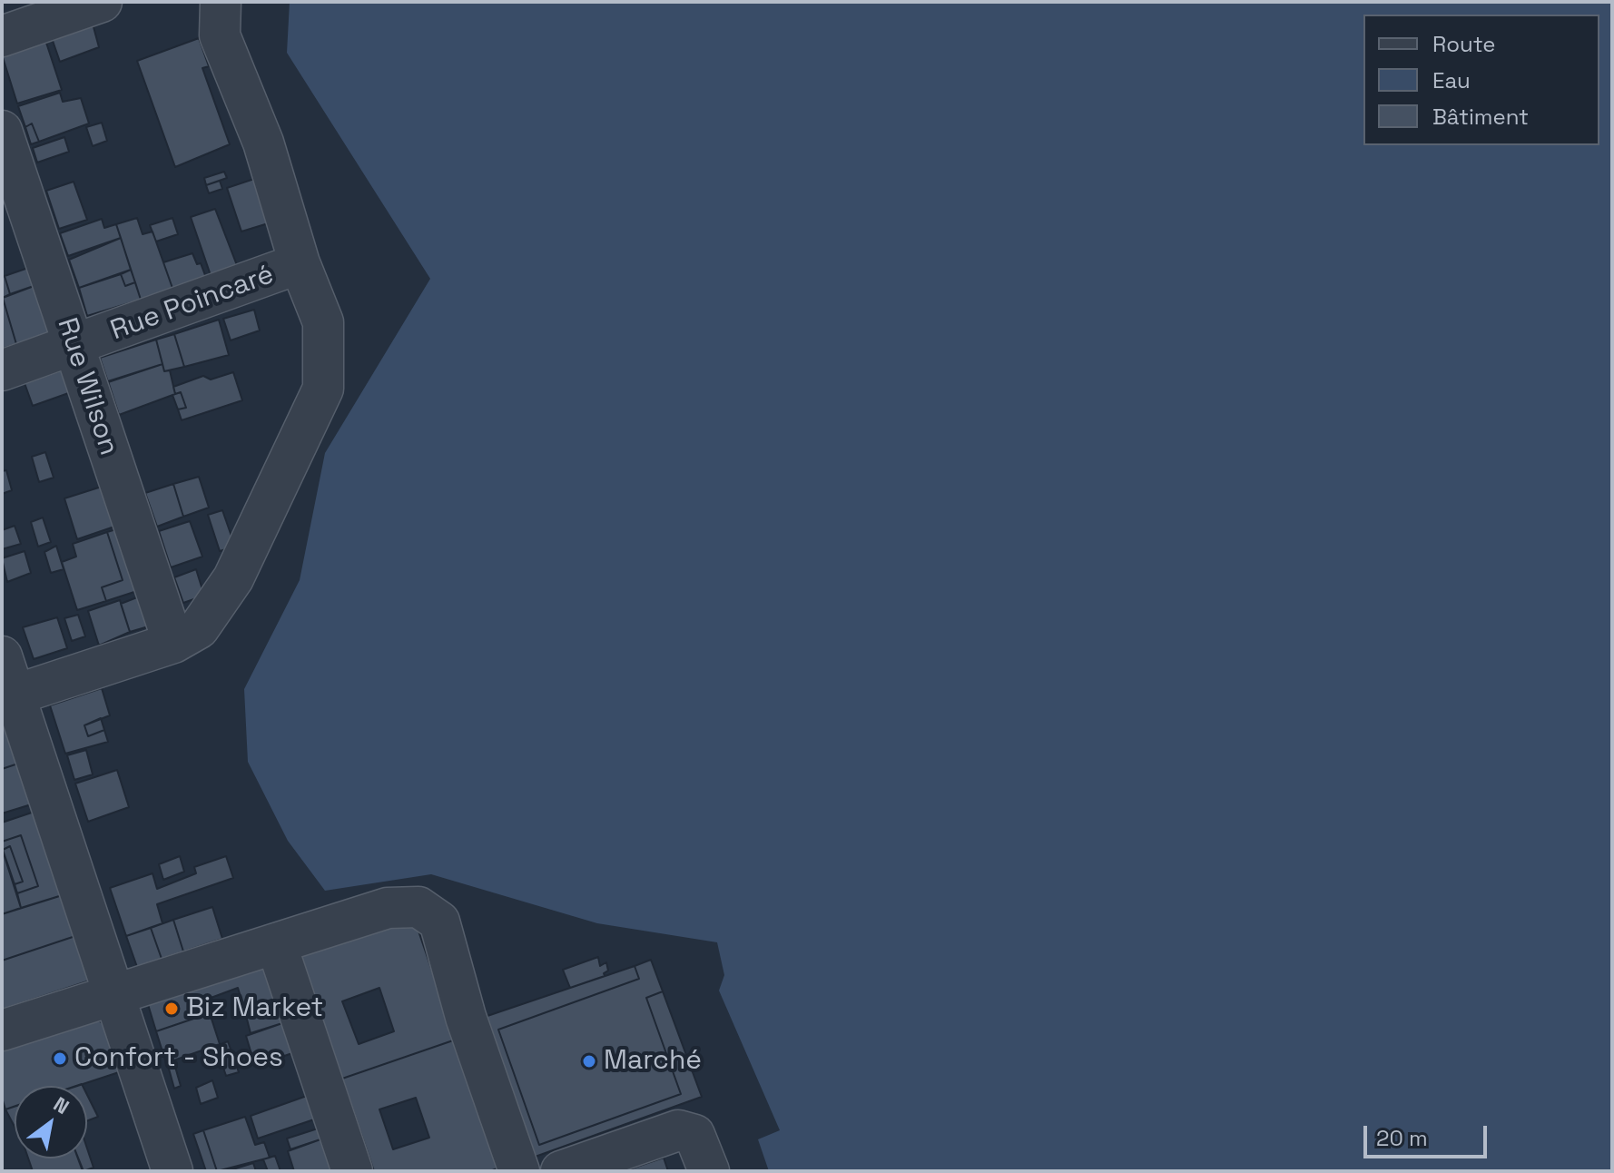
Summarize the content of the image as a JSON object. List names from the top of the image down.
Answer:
{
  "streets": {
    "street": ["Rue Poincaré", "Rue Wilson"]
  },
  "crossings": [
    ["Rue Poincaré", "Rue Wilson"]
  ],
  "places": ["Biz Market", "Confort - Shoes", "Marché"],
  "legend": ["Route", "Eau", "Bâtiment"],
  "scale_bar": "20 m",
  "north": "top right"
}
